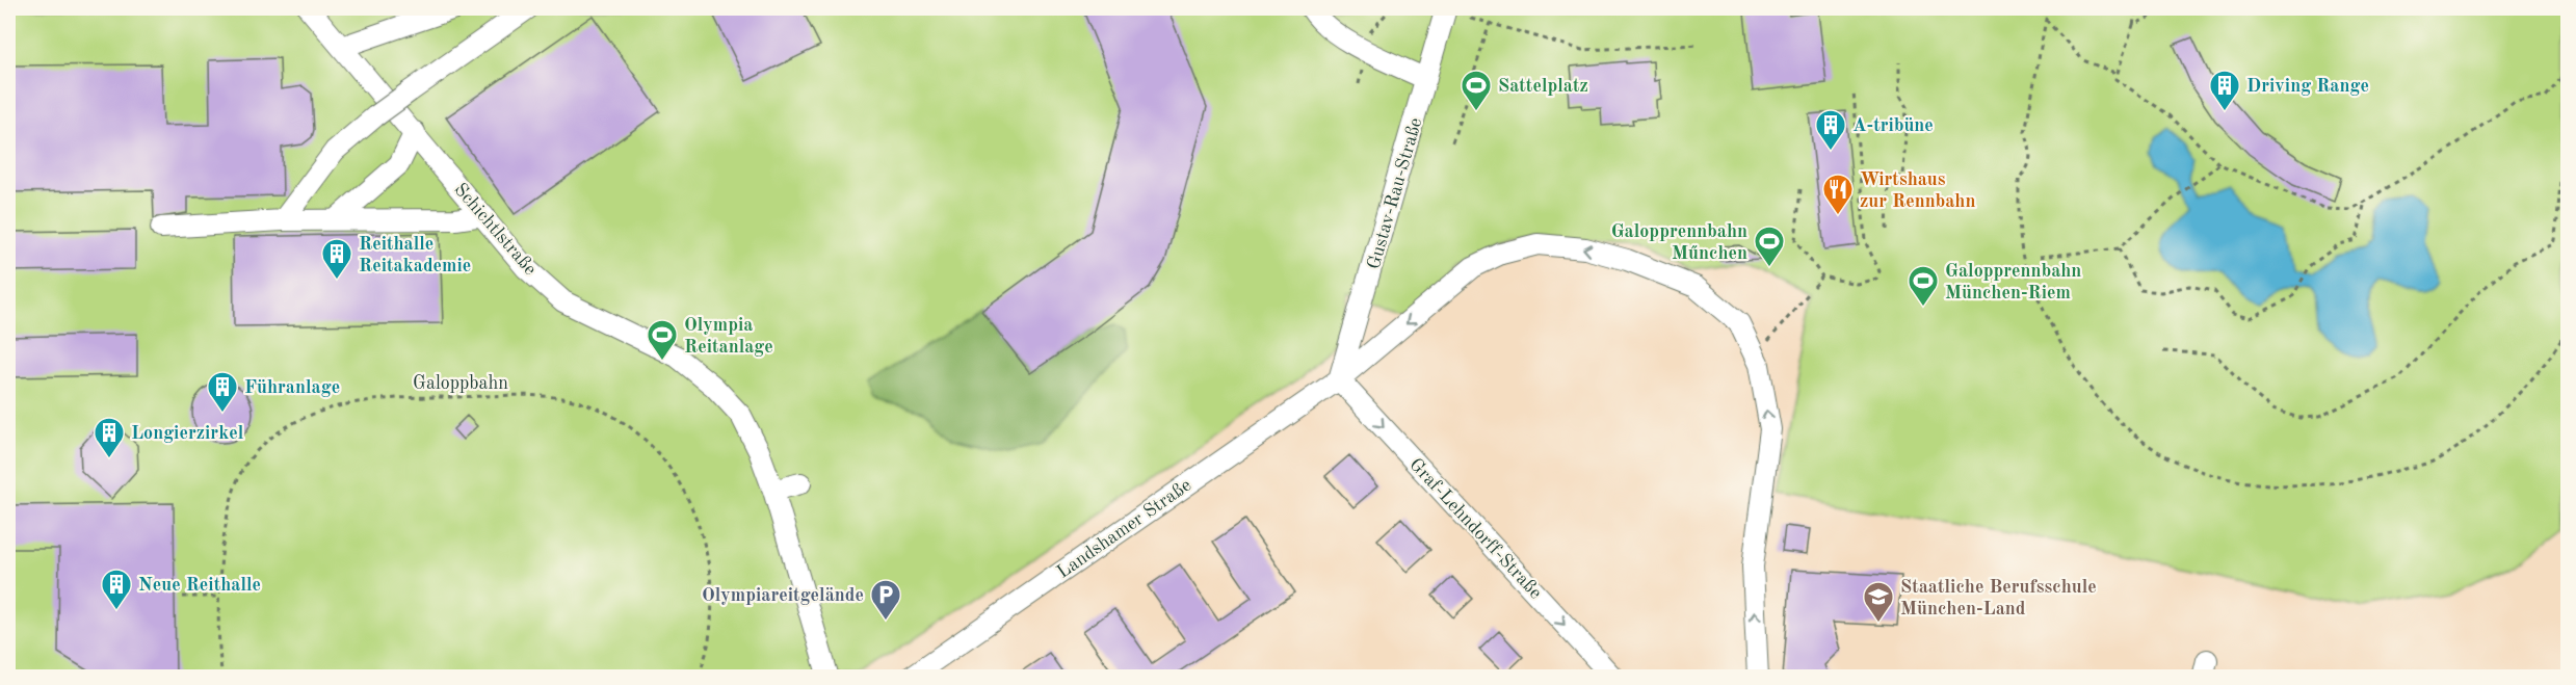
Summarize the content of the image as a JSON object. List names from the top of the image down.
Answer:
{
  "streets": {
    "street": [
      "Gustav-Rau-Straße",
      "Schichtlstraße",
      "Landshamer Straße",
      "Graf-Lehndorff-Straße"
    ],
    "path": ["Galoppbahn"]
  },
  "crossings": [
    ["Gustav-Rau-Straße", "Landshamer Straße"],
    ["Gustav-Rau-Straße", "Graf-Lehndorff-Straße"],
    ["Landshamer Straße", "Graf-Lehndorff-Straße"]
  ],
  "one_way": ["Graf-Lehndorff-Straße"],
  "places": {
    "sports": [
      "Sattelplatz",
      "Galopprennbahn Műnchen",
      "Galopprennbahn München-Riem",
      "Olympia Reitanlage"
    ],
    "building": [
      "Driving Range",
      "A-tribüne",
      "Reithalle Reitakademie",
      "Führanlage",
      "Longierzirkel",
      "Neue Reithalle"
    ],
    "restaurant": ["Wirtshaus zur Rennbahn"],
    "parking": ["Olympiareitgelände"],
    "school or university": ["Staatliche Berufsschule München-Land"]
  }
}
